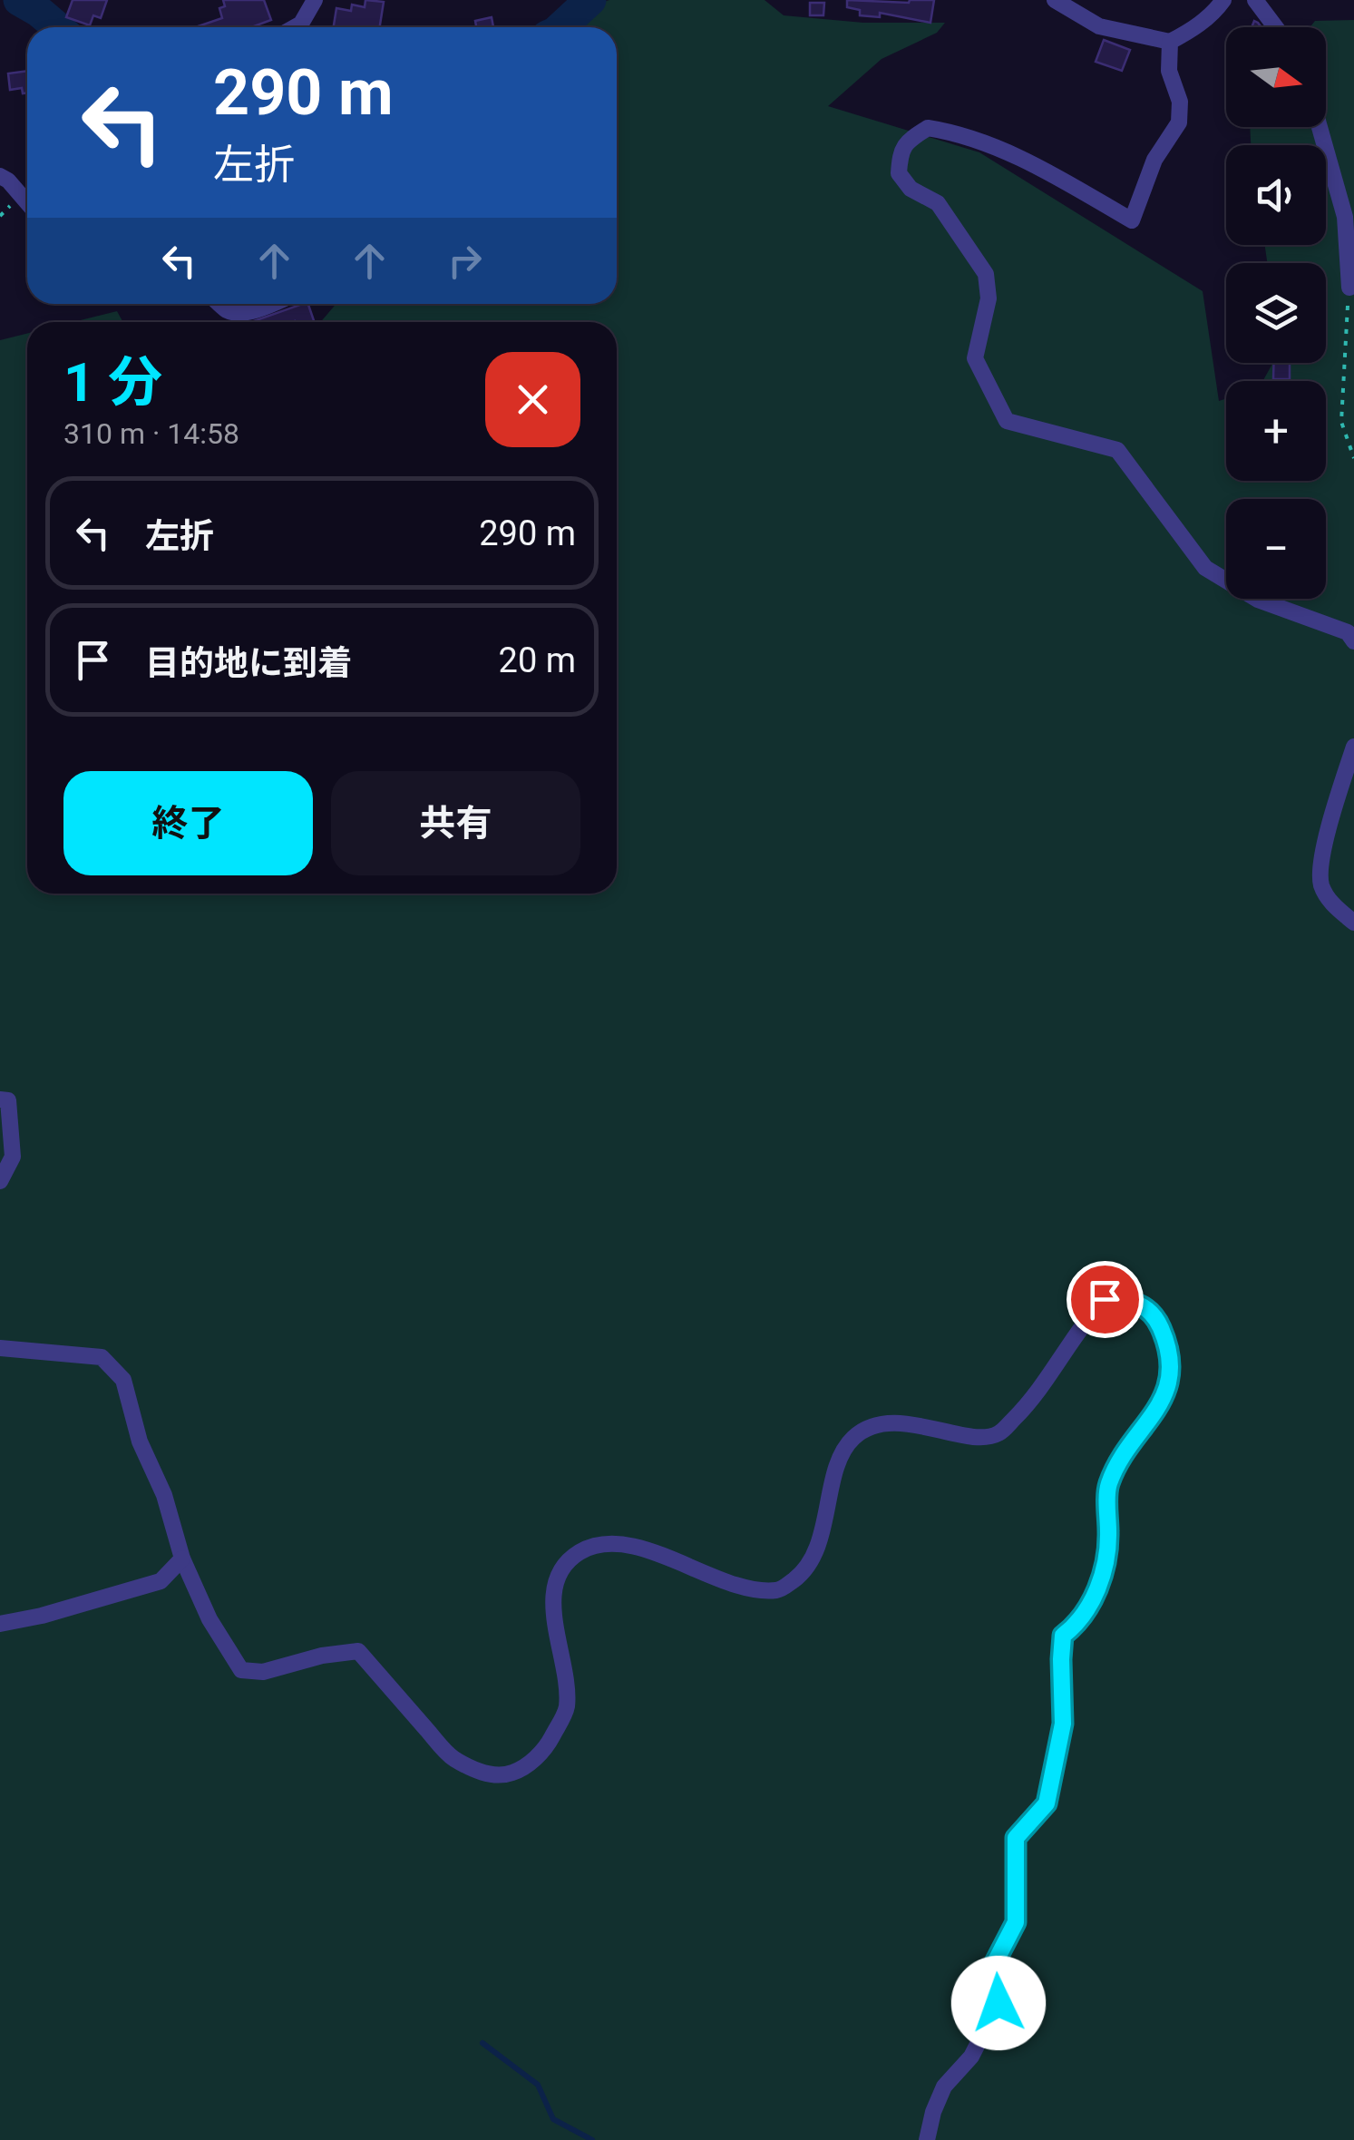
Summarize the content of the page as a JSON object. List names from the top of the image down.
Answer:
{
  "north": "right",
  "page": {
    "map_buttons": ["+", "−"],
    "turn": ["290 m", "左折"],
    "heading": ["1 分", "310 m · 14:58"],
    "list": [
      {
        "name": "左折",
        "value": "290 m"
      },
      {
        "name": "目的地に到着",
        "value": "20 m"
      }
    ],
    "buttons": ["終了", "共有"]
  }
}
